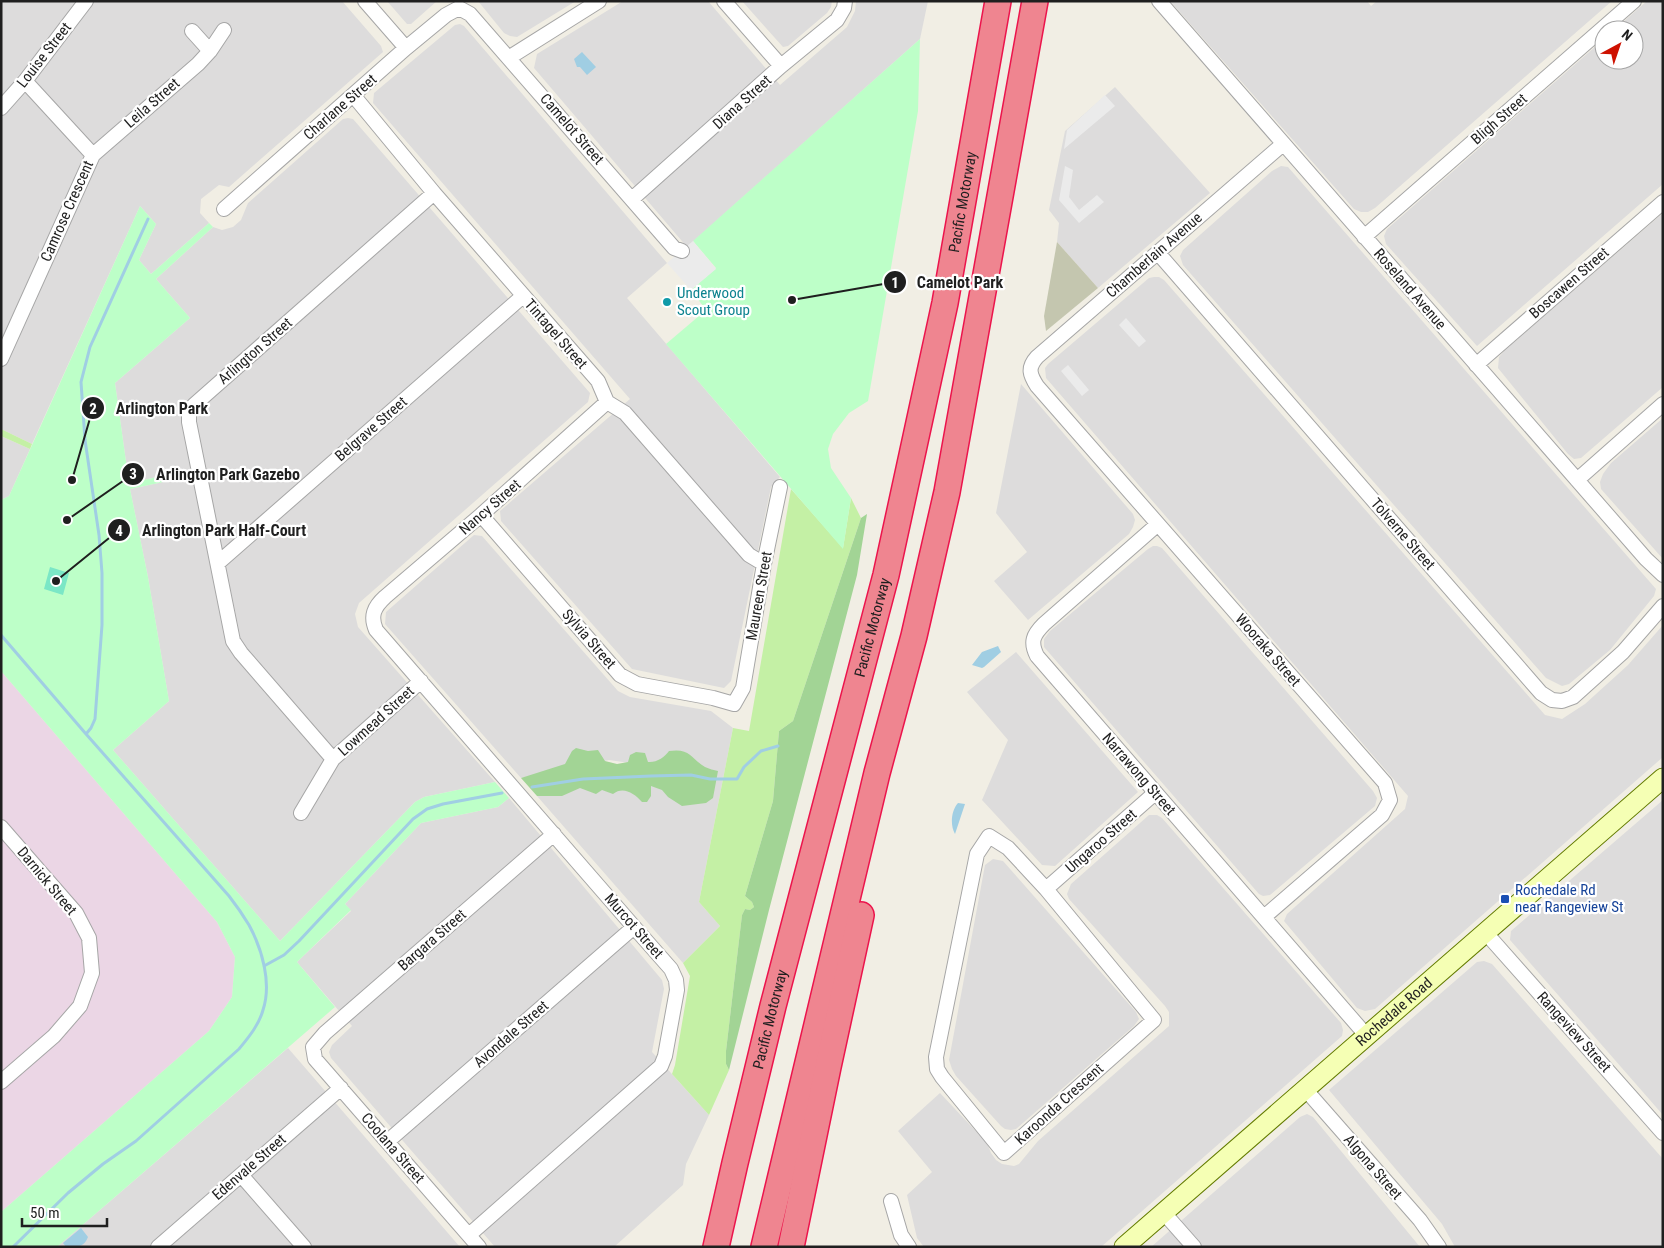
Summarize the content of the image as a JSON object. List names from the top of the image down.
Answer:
{
  "streets": {
    "highway": ["Pacific Motorway"],
    "main road": ["Rochedale Road"],
    "street": [
      "Louise Street",
      "Diana Street",
      "Leila Street",
      "Charlane Street",
      "Bligh Street",
      "Camelot Street",
      "Camrose Crescent",
      "Chamberlain Avenue",
      "Boscawen Street",
      "Roseland Avenue",
      "Tintagel Street",
      "Arlington Street",
      "Belgrave Street",
      "Nancy Street",
      "Tolverne Street",
      "Maureen Street",
      "Sylvia Street",
      "Wooraka Street",
      "Lowmead Street",
      "Narrawong Street",
      "Ungaroo Street",
      "Darnick Street",
      "Murcot Street",
      "Bargara Street",
      "Rangeview Street",
      "Avondale Street",
      "Karoonda Crescent",
      "Coolana Street",
      "Edenvale Street",
      "Algona Street"
    ]
  },
  "crossings": [
    ["Louise Street", "Camrose Crescent"],
    ["Diana Street", "Camelot Street"],
    ["Leila Street", "Camrose Crescent"],
    ["Charlane Street", "Camelot Street"],
    ["Charlane Street", "Tintagel Street"],
    ["Bligh Street", "Roseland Avenue"],
    ["Chamberlain Avenue", "Roseland Avenue"],
    ["Chamberlain Avenue", "Tolverne Street"],
    ["Chamberlain Avenue", "Wooraka Street"],
    ["Boscawen Street", "Roseland Avenue"],
    ["Tintagel Street", "Arlington Street"],
    ["Tintagel Street", "Belgrave Street"],
    ["Tintagel Street", "Nancy Street"],
    ["Arlington Street", "Belgrave Street"],
    ["Arlington Street", "Lowmead Street"],
    ["Nancy Street", "Sylvia Street"],
    ["Nancy Street", "Murcot Street"],
    ["Maureen Street", "Sylvia Street"],
    ["Wooraka Street", "Narrawong Street"],
    ["Lowmead Street", "Murcot Street"],
    ["Narrawong Street", "Ungaroo Street"],
    ["Narrawong Street", "Rochedale Road"],
    ["Ungaroo Street", "Karoonda Crescent"],
    ["Murcot Street", "Bargara Street"],
    ["Murcot Street", "Avondale Street"],
    ["Murcot Street", "Coolana Street"],
    ["Bargara Street", "Coolana Street"],
    ["Rochedale Road", "Rangeview Street"],
    ["Rochedale Road", "Algona Street"],
    ["Avondale Street", "Coolana Street"],
    ["Coolana Street", "Edenvale Street"]
  ],
  "places": {
    "other": [
      "Camelot Park",
      "Underwood Scout Group",
      "Arlington Park",
      "Arlington Park Gazebo",
      "Arlington Park Half-Court"
    ],
    "transit": ["Rochedale Rd near Rangeview St"]
  },
  "scale_bar": "50 m",
  "north": "top right"
}
